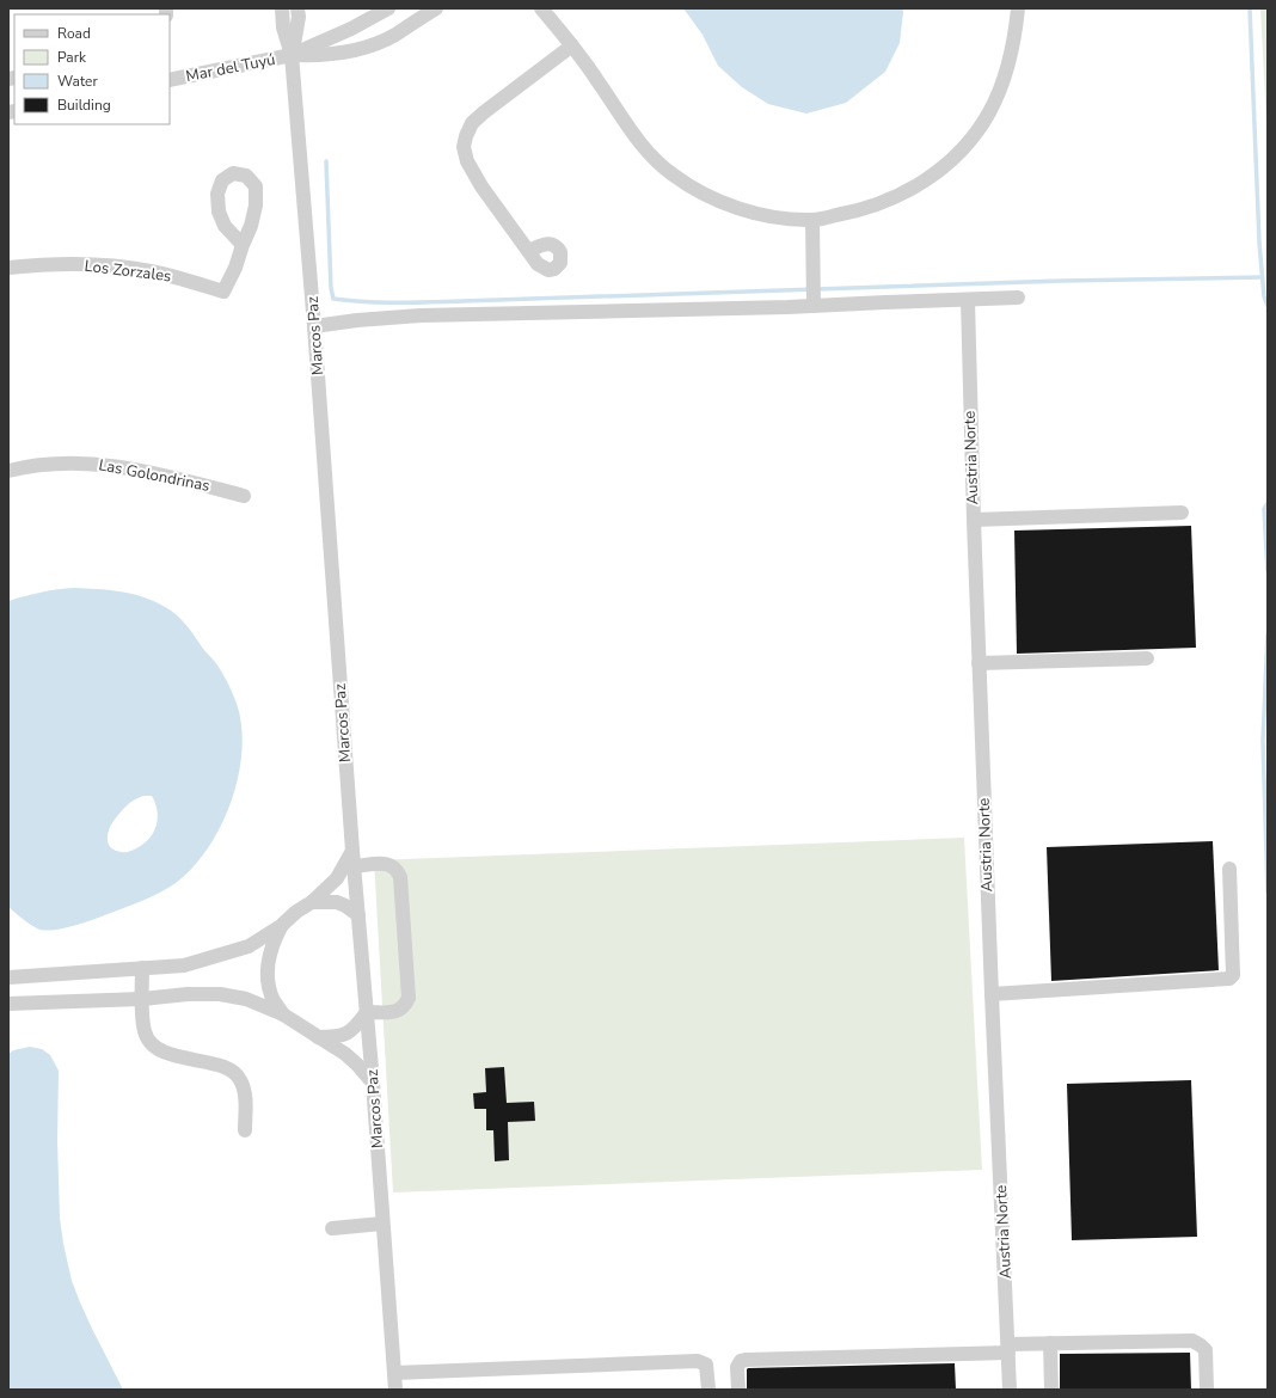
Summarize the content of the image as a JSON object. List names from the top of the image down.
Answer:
{
  "streets": {
    "street": [
      "Mar del Tuyú",
      "Los Zorzales",
      "Marcos Paz",
      "Austria Norte",
      "Las Golondrinas"
    ]
  },
  "crossings": [
    ["Mar del Tuyú", "Marcos Paz"]
  ],
  "legend": [
    "Road",
    "Park",
    "Water",
    "Building"
  ]
}
